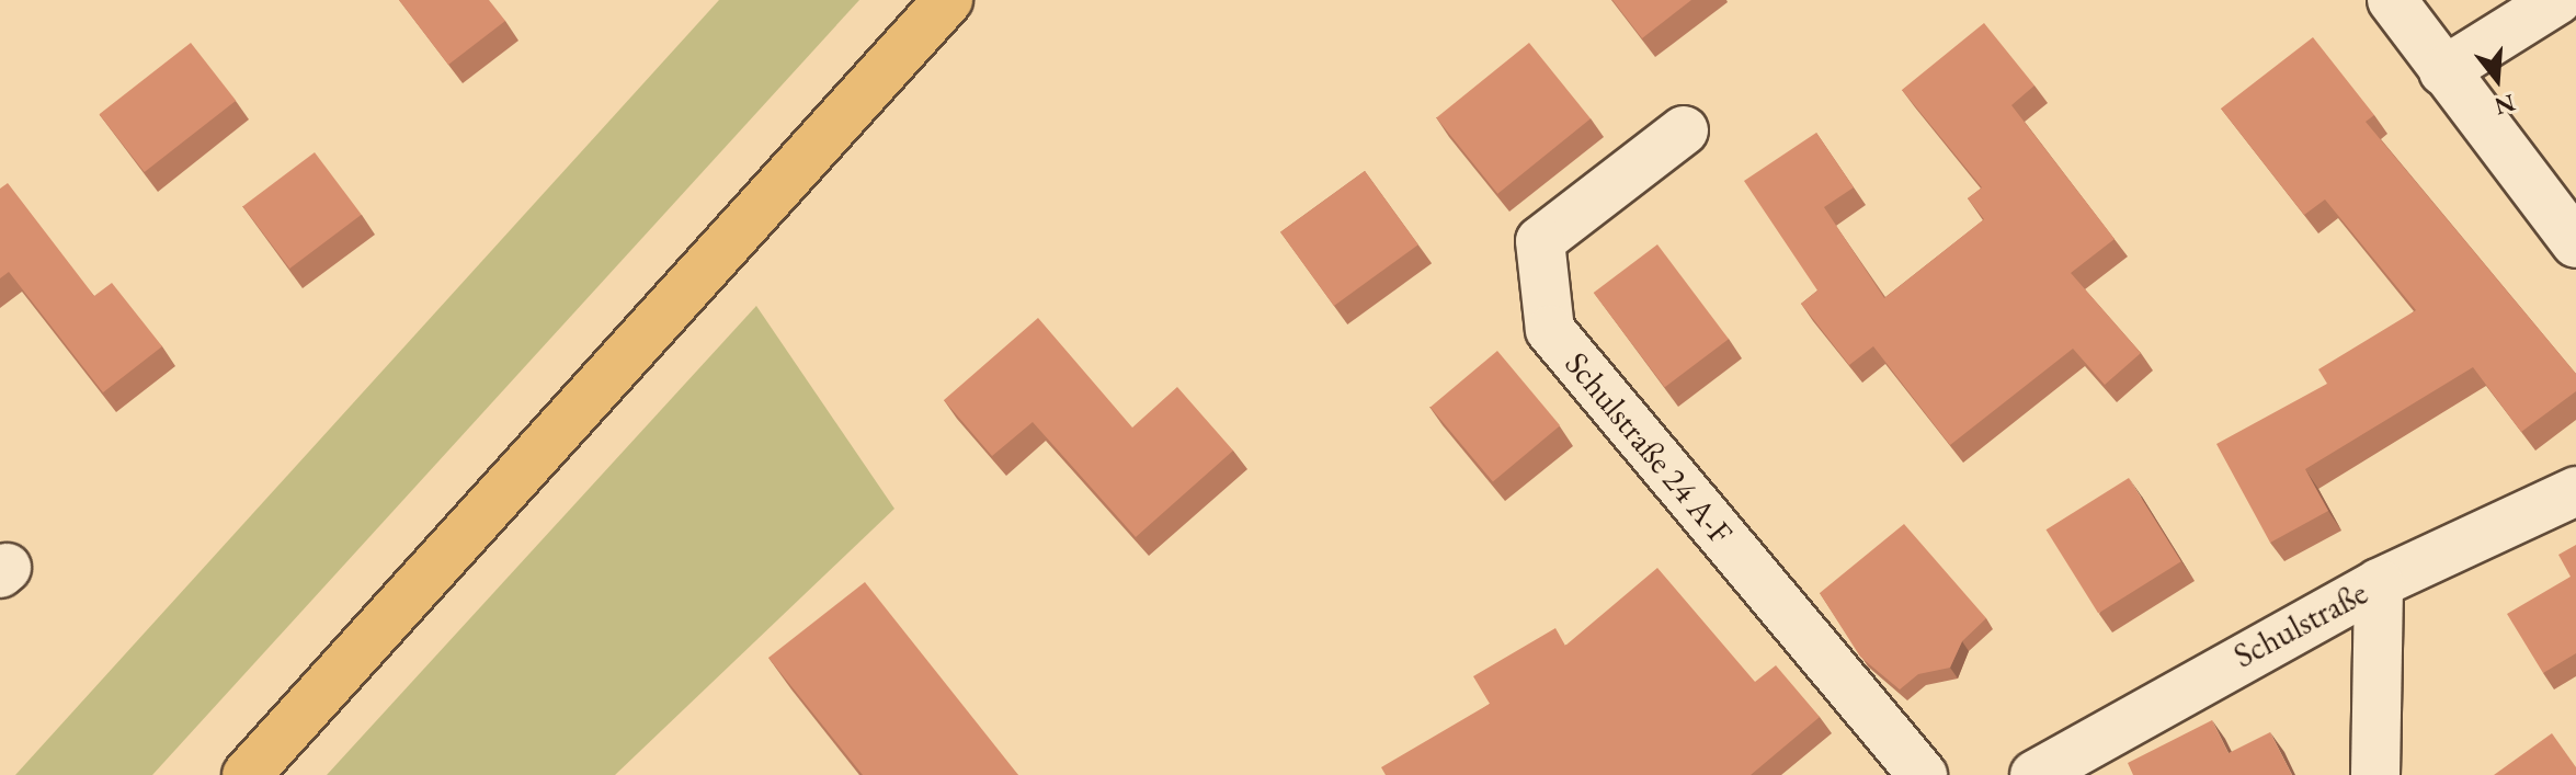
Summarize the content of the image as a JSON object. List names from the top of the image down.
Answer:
{
  "streets": {
    "street": ["Schulstraße 24 A-F", "Schulstraße"]
  },
  "north": "bottom"
}
